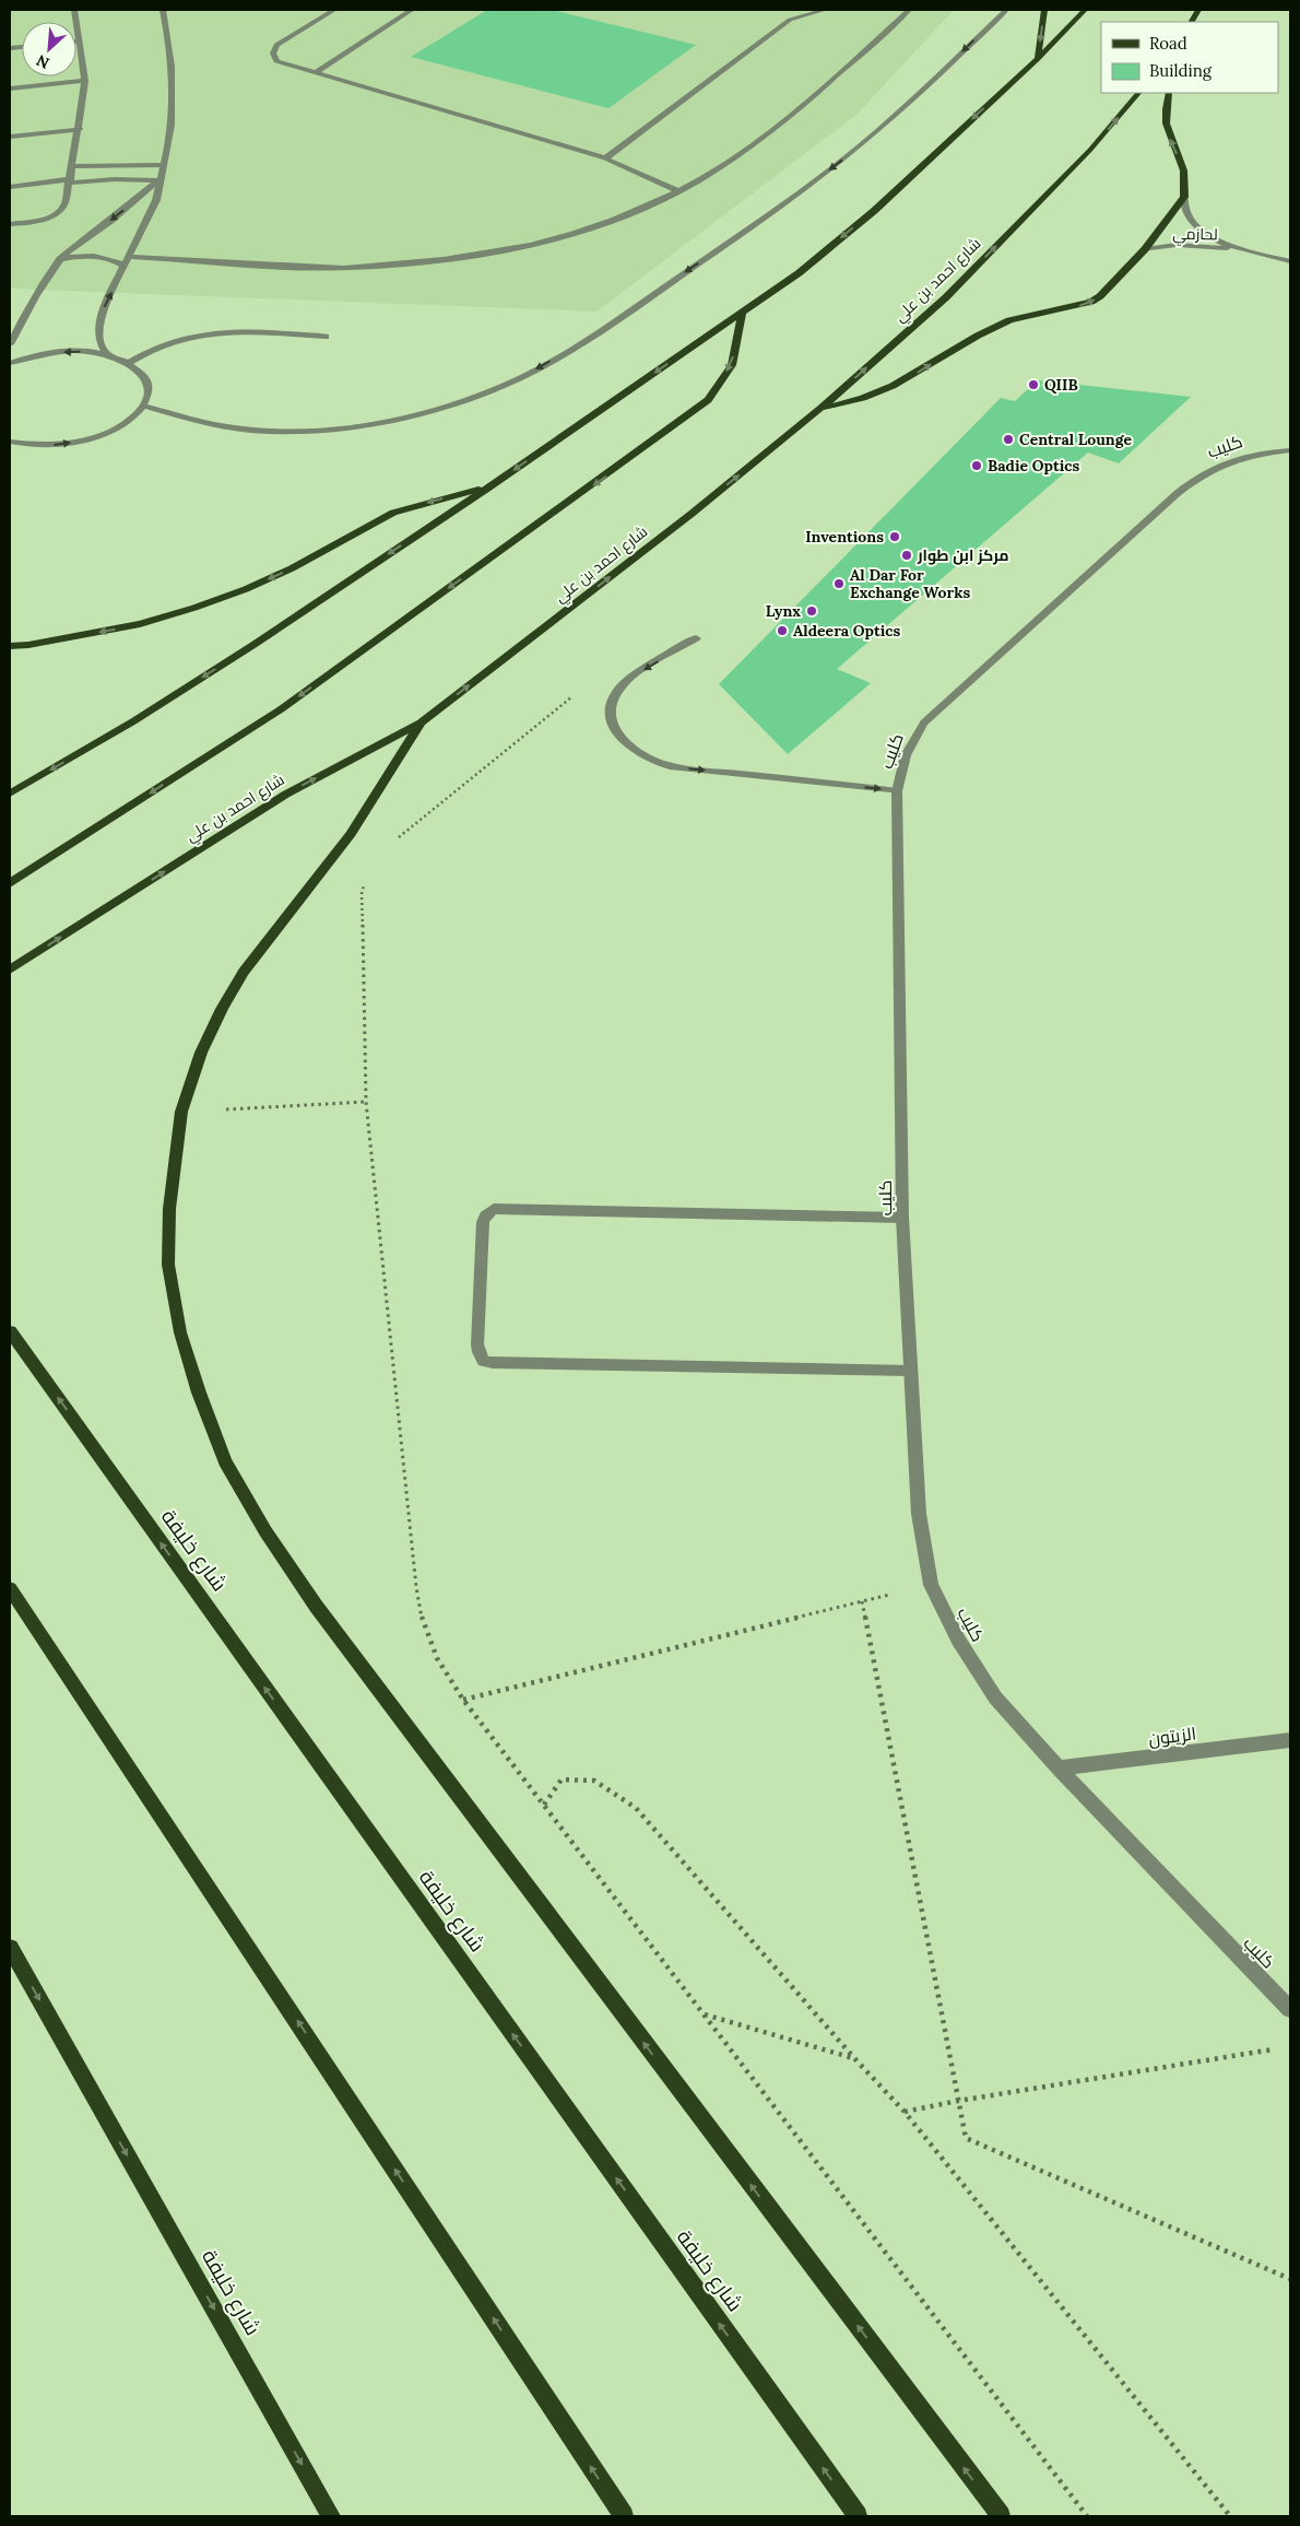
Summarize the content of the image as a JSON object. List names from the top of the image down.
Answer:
{
  "streets": {
    "main road": ["شارع احمد بن علي", "شارع خليفة"],
    "street": ["لحازمي", "كليب", "الزيتون"]
  },
  "crossings": [
    ["كليب", "الزيتون"]
  ],
  "places": [
    "QIIB",
    "Central Lounge",
    "Badie Optics",
    "Inventions",
    "مركز ابن طوار",
    "Al Dar For Exchange Works",
    "Lynx",
    "Aldeera Optics"
  ],
  "legend": ["Road", "Building"],
  "north": "bottom left"
}
